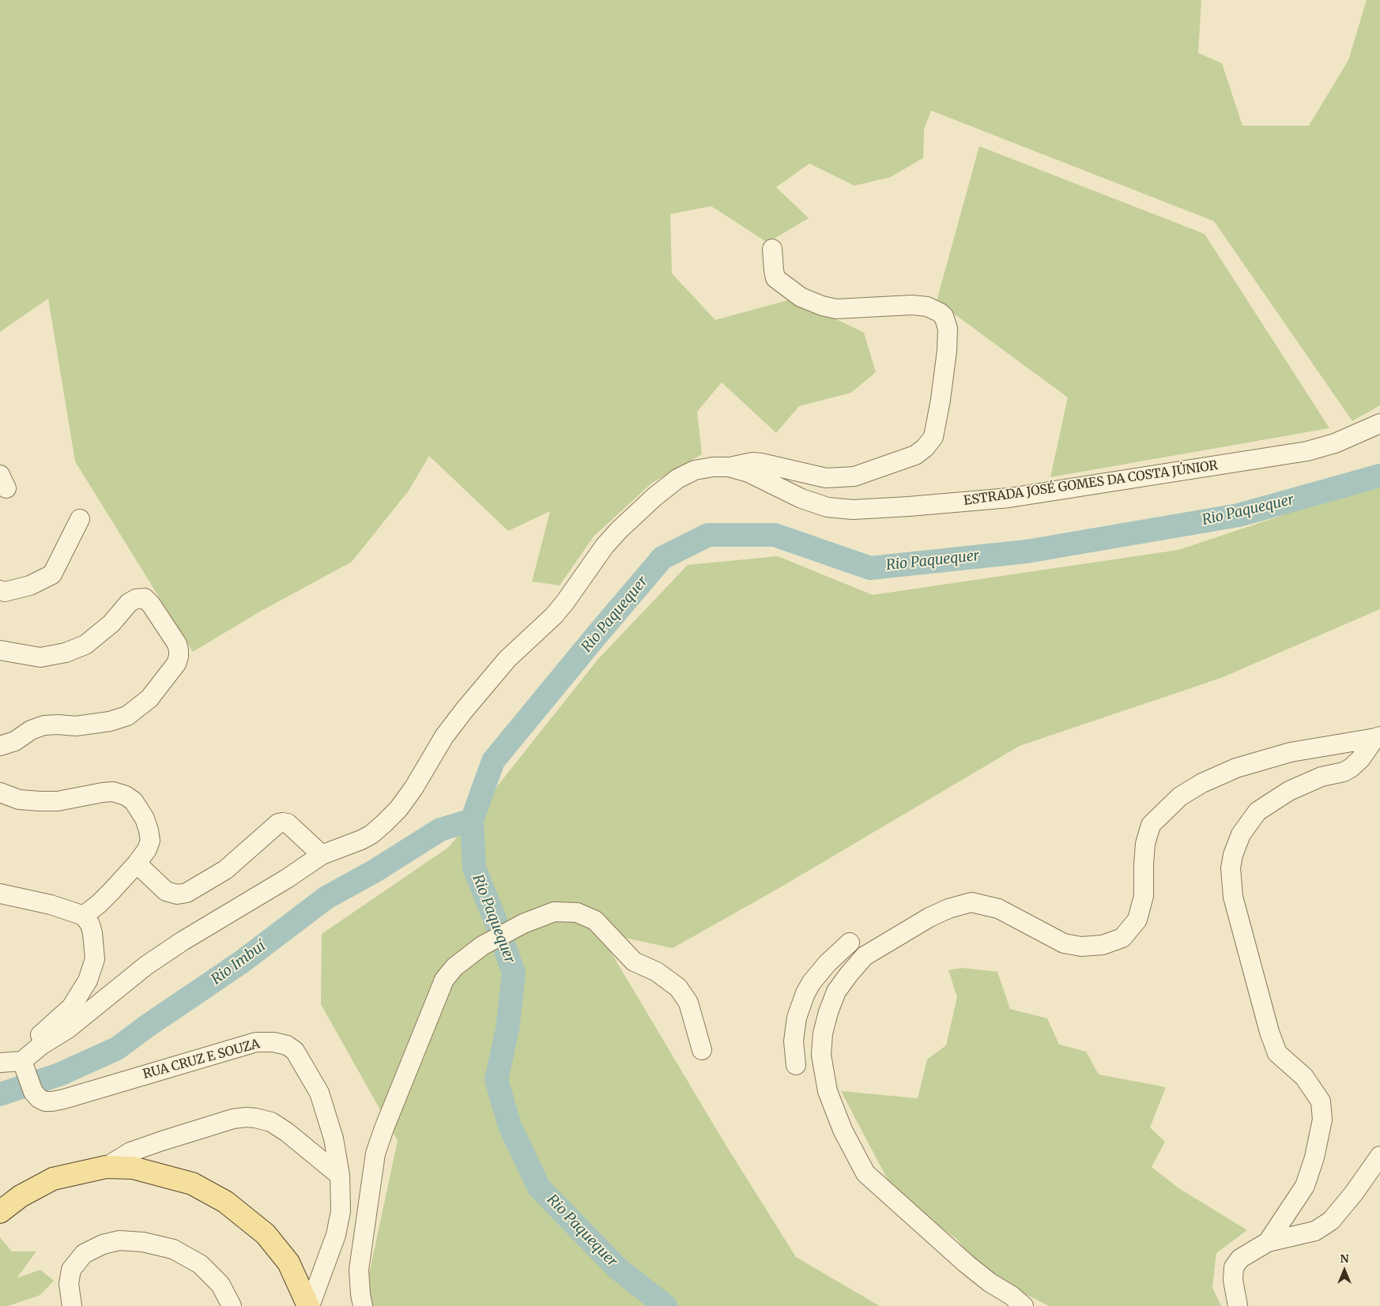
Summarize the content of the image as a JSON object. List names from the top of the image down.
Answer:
{
  "streets": {
    "street": ["ESTRADA JOSÉ GOMES DA COSTA JÚNIOR", "RUA CRUZ E SOUZA"]
  },
  "crossings": [
    ["ESTRADA JOSÉ GOMES DA COSTA JÚNIOR", "RUA CRUZ E SOUZA"]
  ],
  "water": ["Rio Paquequer", "Rio Imbuí"],
  "north": "top"
}
